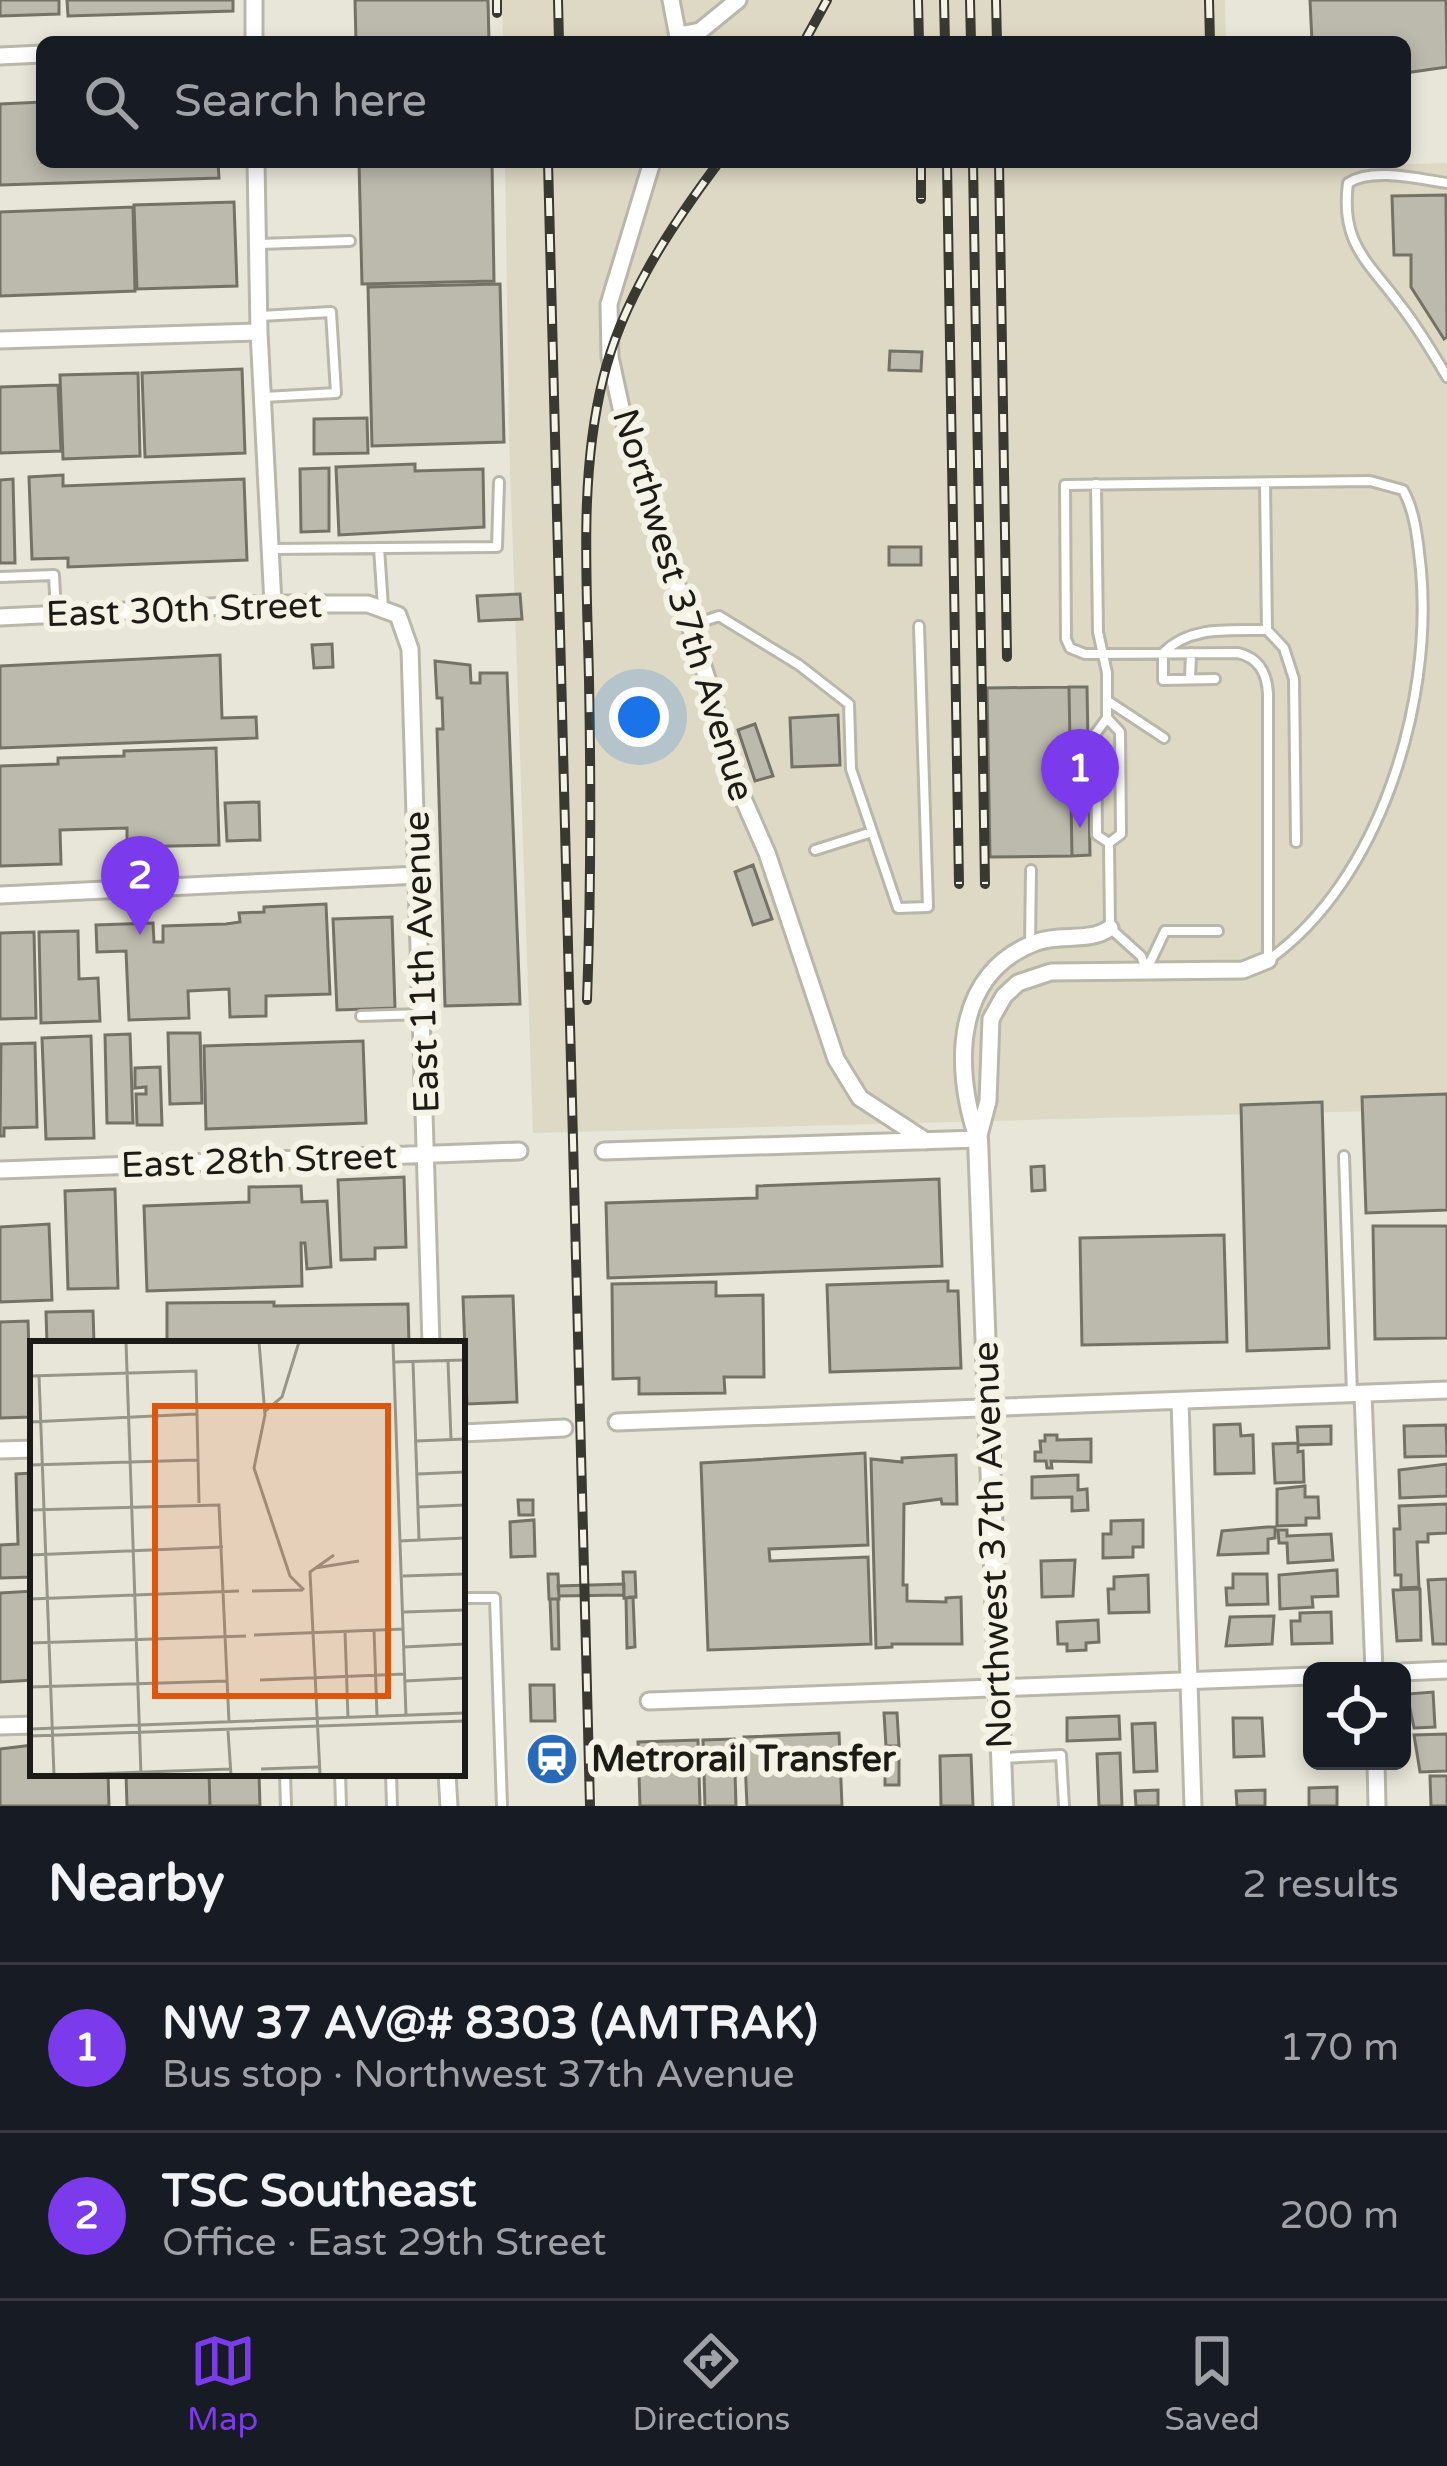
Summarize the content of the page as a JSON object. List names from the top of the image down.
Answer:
{
  "streets": {
    "street": [
      "Northwest 37th Avenue",
      "East 30th Street",
      "East 11th Avenue",
      "East 28th Street"
    ]
  },
  "crossings": [
    ["East 30th Street", "East 11th Avenue"],
    ["East 11th Avenue", "East 28th Street"]
  ],
  "places": {
    "station": ["Metrorail Transfer"]
  },
  "page": {
    "search": "Search here",
    "pins": ["1", "2"],
    "heading": ["Nearby", "2 results"],
    "list": [
      {
        "mark": "1",
        "name": "NW 37 AV@# 8303 (AMTRAK)",
        "note": "Bus stop · Northwest 37th Avenue",
        "value": "170 m"
      },
      {
        "mark": "2",
        "name": "TSC Southeast",
        "note": "Office · East 29th Street",
        "value": "200 m"
      }
    ],
    "nav": ["Map", "Directions", "Saved"]
  }
}
